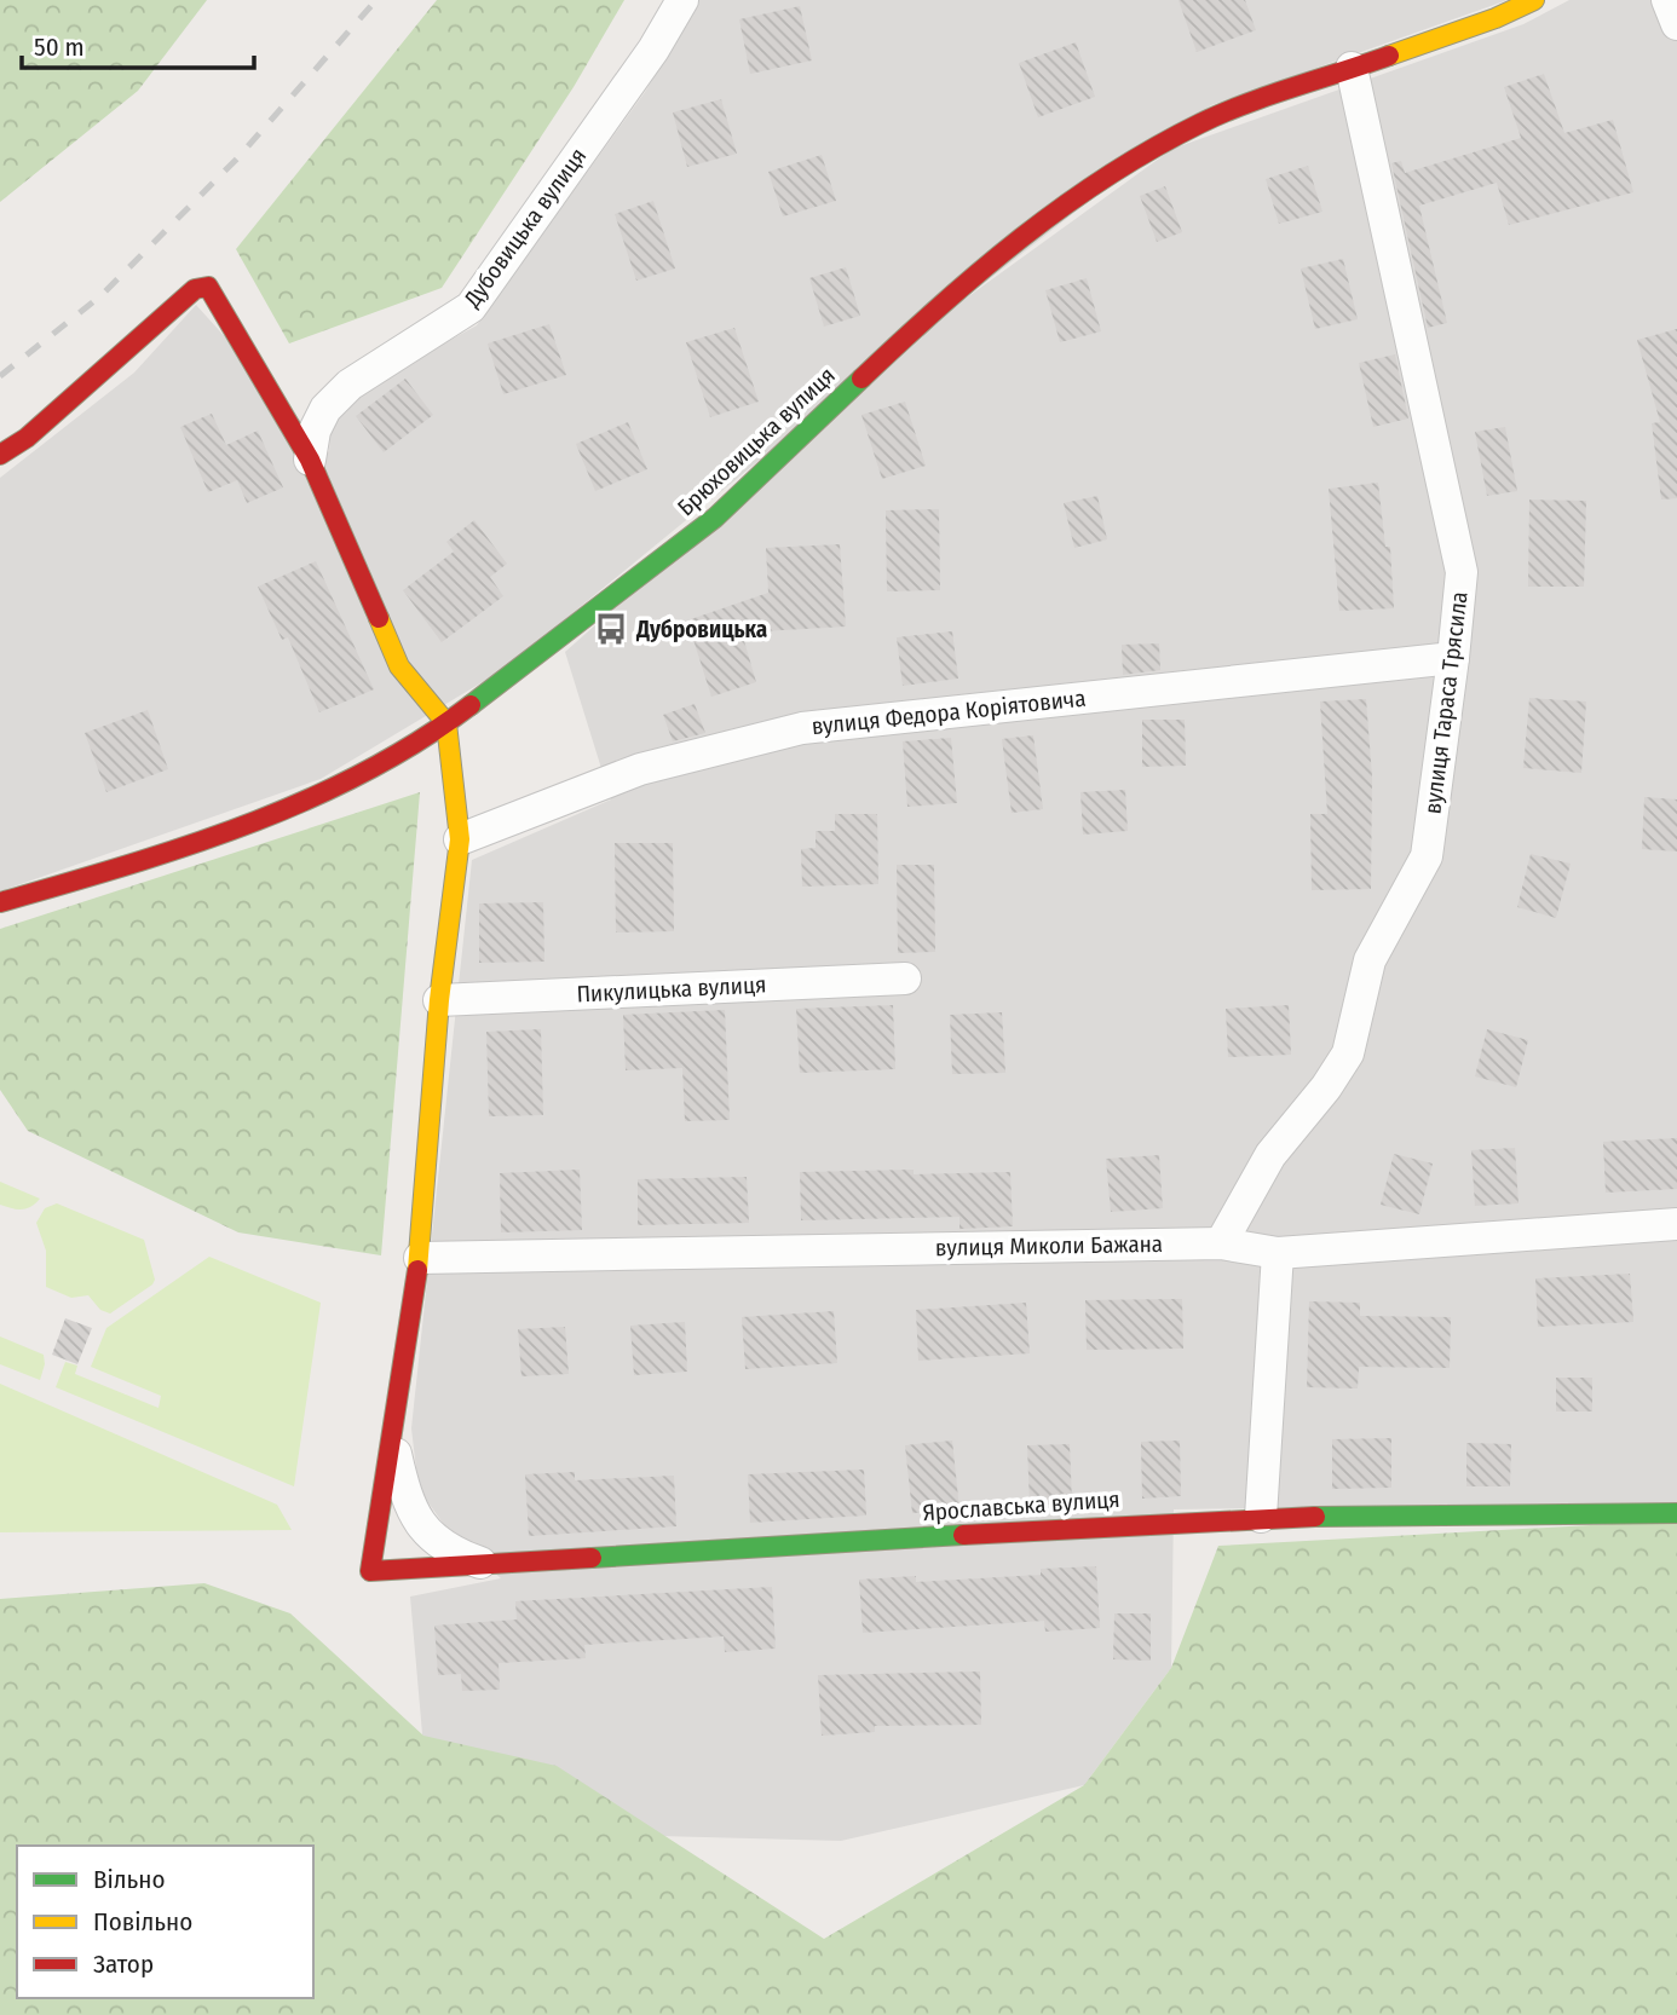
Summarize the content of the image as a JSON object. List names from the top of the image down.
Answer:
{
  "streets": {
    "street": [
      "Дубовицька вулиця",
      "Брюховицька вулиця",
      "вулиця Тараса Трясила",
      "вулиця Федора Коріятовича",
      "Пикулицька вулиця",
      "вулиця Миколи Бажана",
      "Ярославська вулиця"
    ]
  },
  "crossings": [
    ["Брюховицька вулиця", "вулиця Тараса Трясила"],
    ["вулиця Тараса Трясила", "вулиця Федора Коріятовича"],
    ["вулиця Тараса Трясила", "вулиця Миколи Бажана"]
  ],
  "places": {
    "bus stop": ["Дубровицька"]
  },
  "legend": ["Вільно", "Повільно", "Затор"],
  "scale_bar": "50 m"
}
